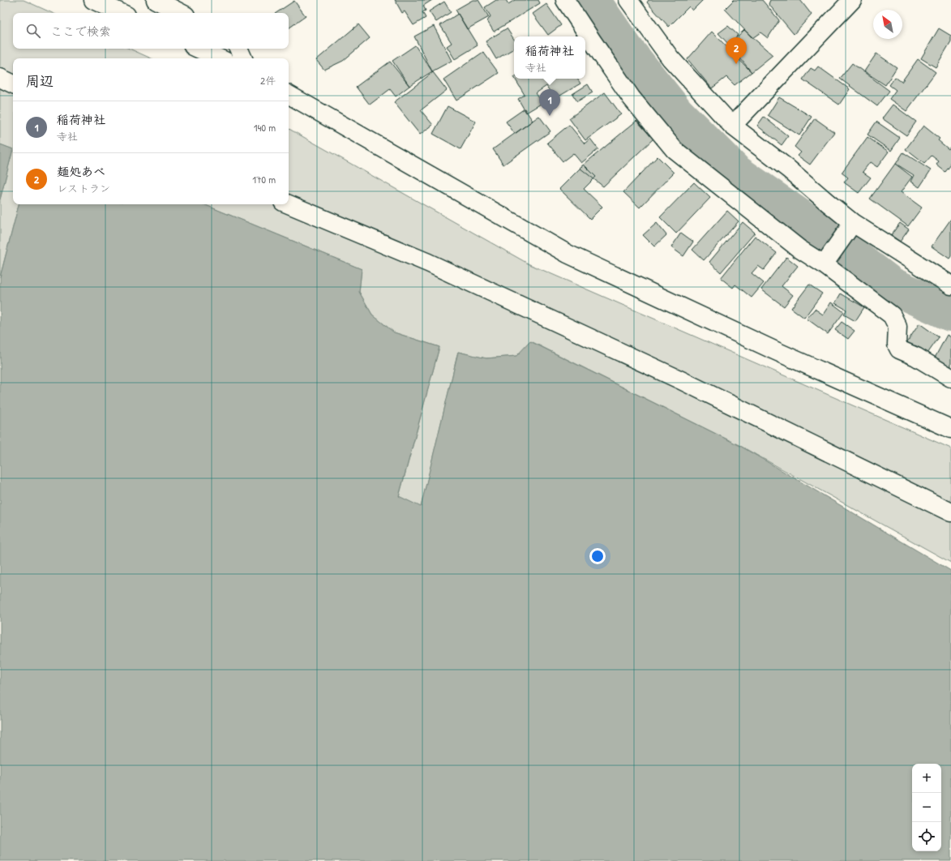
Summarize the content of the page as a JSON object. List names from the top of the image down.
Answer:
{
  "north": "top left",
  "page": {
    "search": "ここで検索",
    "popup": ["稲荷神社", "寺社"],
    "pins": ["2", "1"],
    "heading": ["周辺", "2件"],
    "list": [
      {
        "mark": "1",
        "name": "稲荷神社",
        "note": "寺社",
        "value": "140 m"
      },
      {
        "mark": "2",
        "name": "麺処あべ",
        "note": "レストラン",
        "value": "170 m"
      }
    ],
    "map_buttons": ["+", "−"]
  }
}
